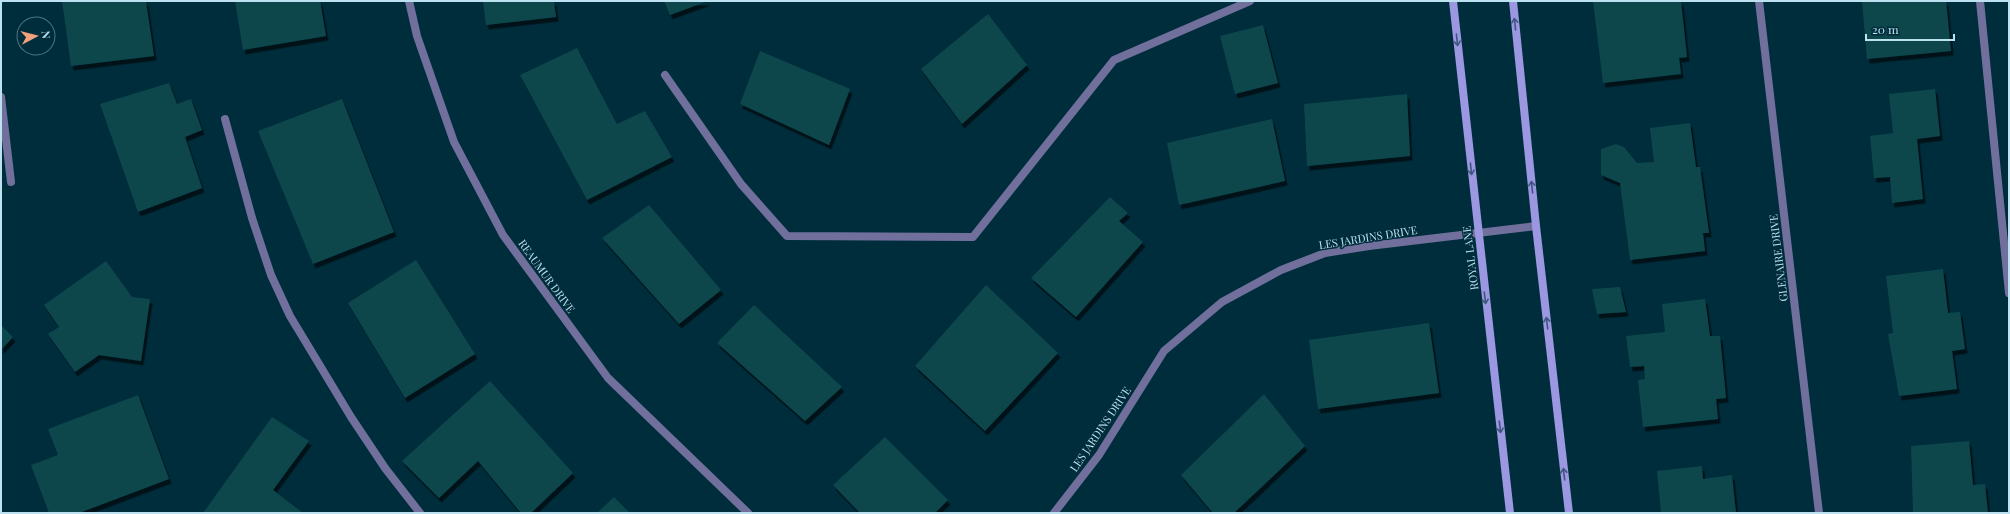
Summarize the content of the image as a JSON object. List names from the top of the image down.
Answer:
{
  "streets": {
    "main road": ["ROYAL LANE"],
    "street": ["LES JARDINS DRIVE", "GLENAIRE DRIVE", "REAUMUR DRIVE"]
  },
  "crossings": [
    ["LES JARDINS DRIVE", "ROYAL LANE"]
  ],
  "scale_bar": "20 m",
  "north": "right"
}
